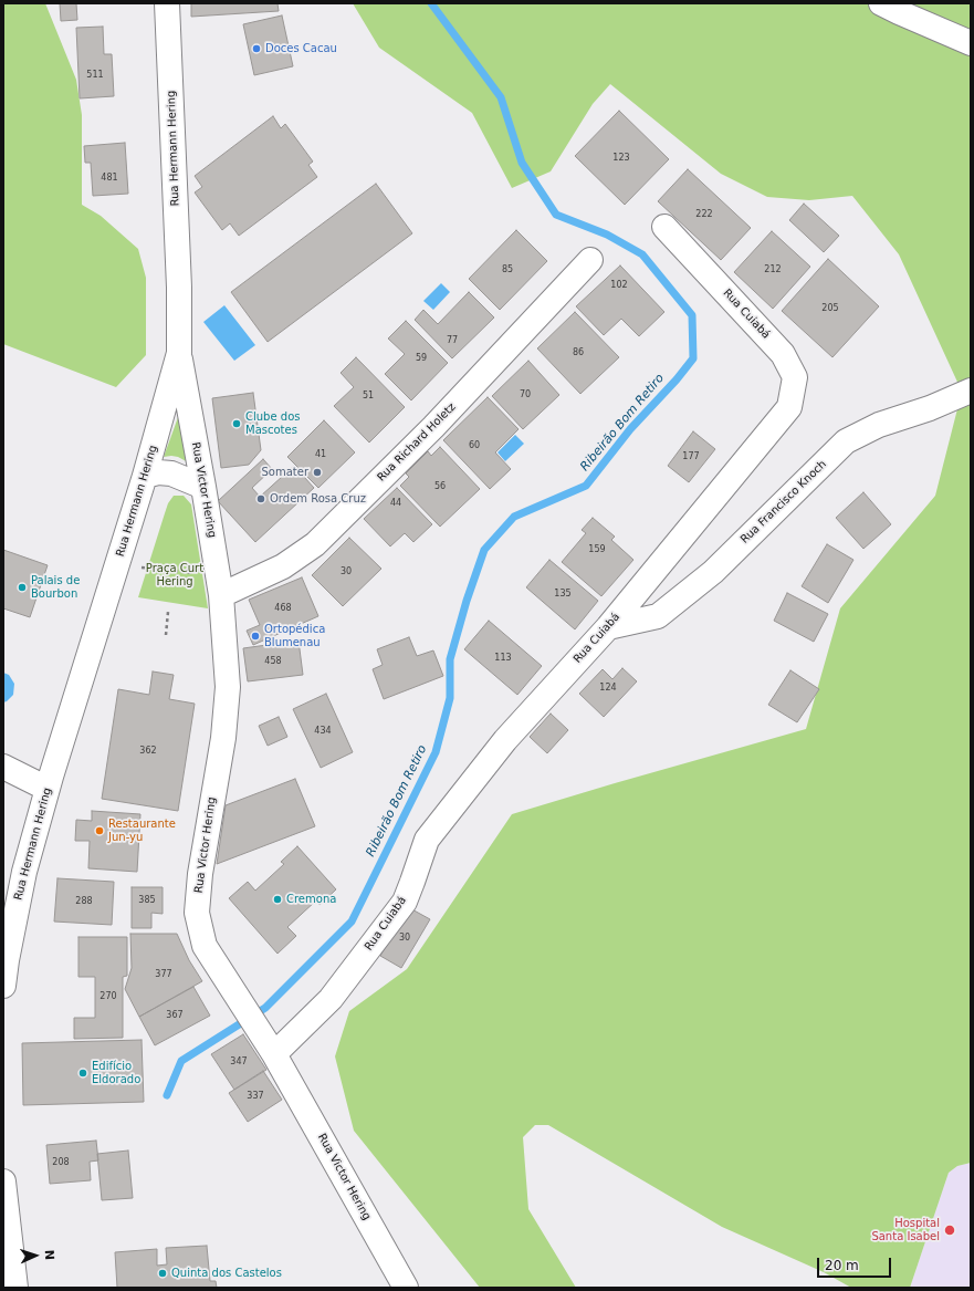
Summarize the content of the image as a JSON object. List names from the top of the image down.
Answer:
{
  "streets": {
    "street": [
      "Rua Hermann Hering",
      "Rua Cuiabá",
      "Rua Richard Holetz",
      "Rua Victor Hering",
      "Rua Francisco Knoch"
    ]
  },
  "crossings": [
    ["Rua Hermann Hering", "Rua Victor Hering"],
    ["Rua Cuiabá", "Rua Victor Hering"],
    ["Rua Cuiabá", "Rua Francisco Knoch"],
    ["Rua Richard Holetz", "Rua Victor Hering"]
  ],
  "water": ["Ribeirão Bom Retiro"],
  "parks": ["Praça Curt Hering"],
  "places": [
    "Doces Cacau",
    "Clube dos Mascotes",
    "Somater",
    "Ordem Rosa Cruz",
    "Palais de Bourbon",
    "Ortopédica Blumenau",
    "Restaurante Jun-yu",
    "Cremona",
    "Edifício Eldorado",
    "Hospital Santa Isabel",
    "Quinta dos Castelos"
  ],
  "house_numbers": [
    "511",
    "123",
    "481",
    "222",
    "85",
    "212",
    "102",
    "205",
    "77",
    "86",
    "59",
    "70",
    "51",
    "60",
    "41",
    "177",
    "56",
    "44",
    "159",
    "30",
    "135",
    "468",
    "113",
    "458",
    "124",
    "434",
    "362",
    "385",
    "288",
    "30",
    "377",
    "270",
    "367",
    "347",
    "337",
    "208"
  ],
  "scale_bar": "20 m",
  "north": "right"
}
